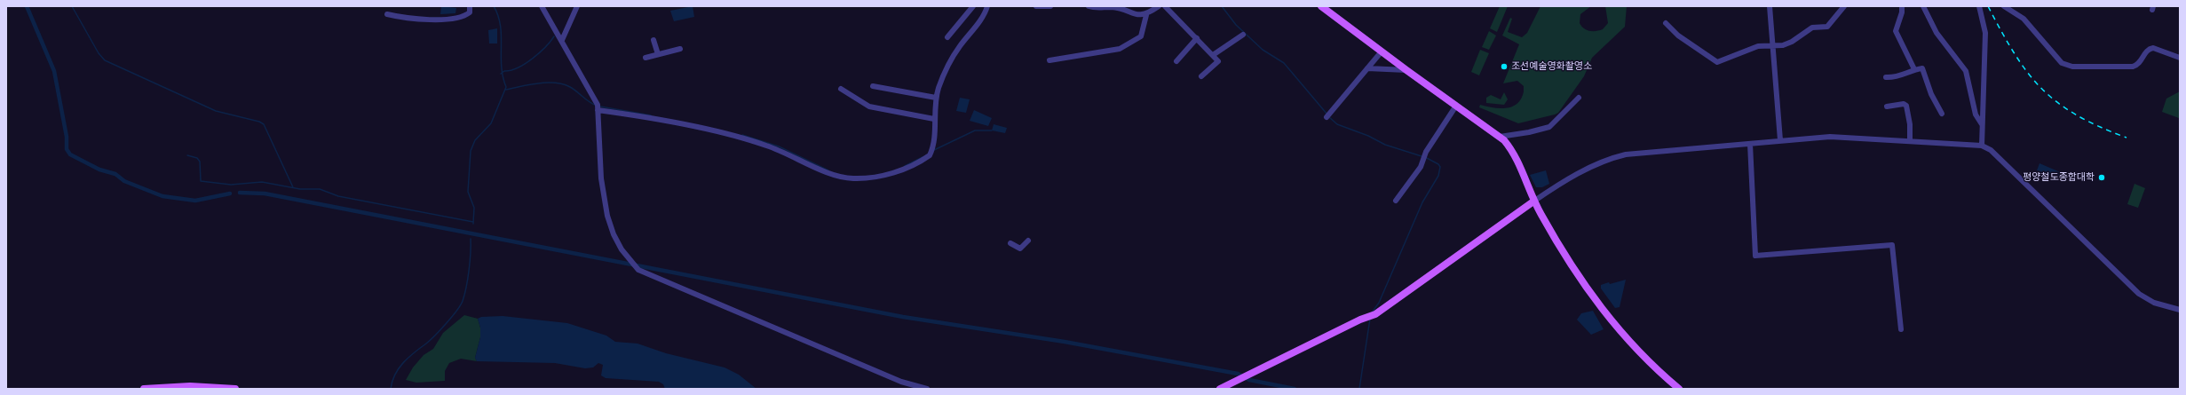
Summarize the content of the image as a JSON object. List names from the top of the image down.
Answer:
{
  "places": ["조선예술영화촬영소", "평양철도종합대학"]
}
